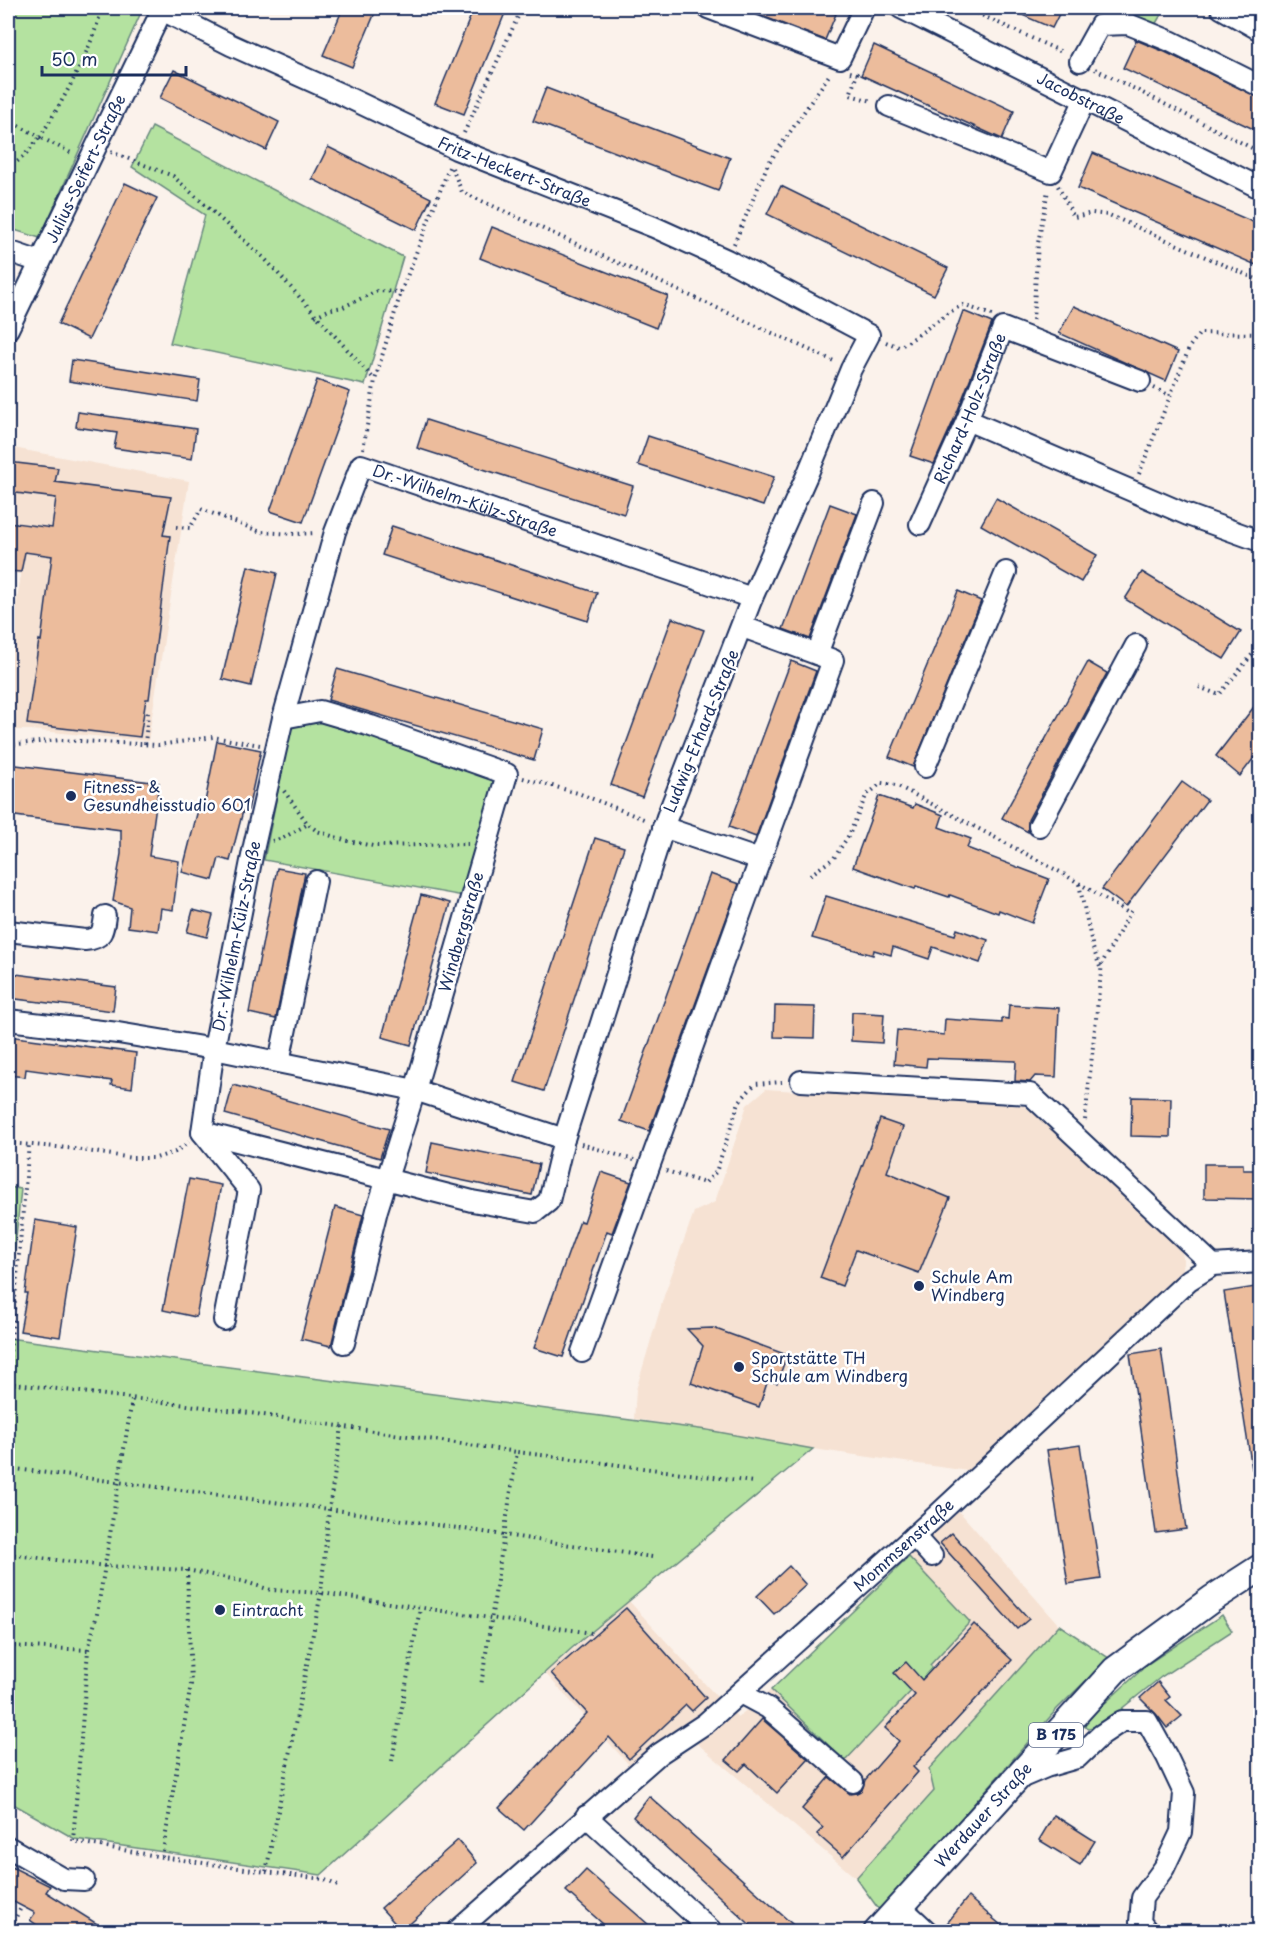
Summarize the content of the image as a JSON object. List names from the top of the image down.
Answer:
{
  "streets": {
    "main road": ["B 175", "Werdauer Straße"],
    "street": [
      "Jacobstraße",
      "Julius-Seifert-Straße",
      "Fritz-Heckert-Straße",
      "Richard-Holz-Straße",
      "Dr.-Wilhelm-Külz-Straße",
      "Ludwig-Erhard-Straße",
      "Windbergstraße",
      "Mommsenstraße"
    ]
  },
  "crossings": [
    ["Julius-Seifert-Straße", "Fritz-Heckert-Straße"],
    ["Fritz-Heckert-Straße", "Ludwig-Erhard-Straße"],
    ["Dr.-Wilhelm-Külz-Straße", "Ludwig-Erhard-Straße"]
  ],
  "places": [
    "Fitness- & Gesundheisstudio 601",
    "Schule Am Windberg",
    "Sportstätte TH Schule am Windberg",
    "Eintracht"
  ],
  "scale_bar": "50 m"
}
